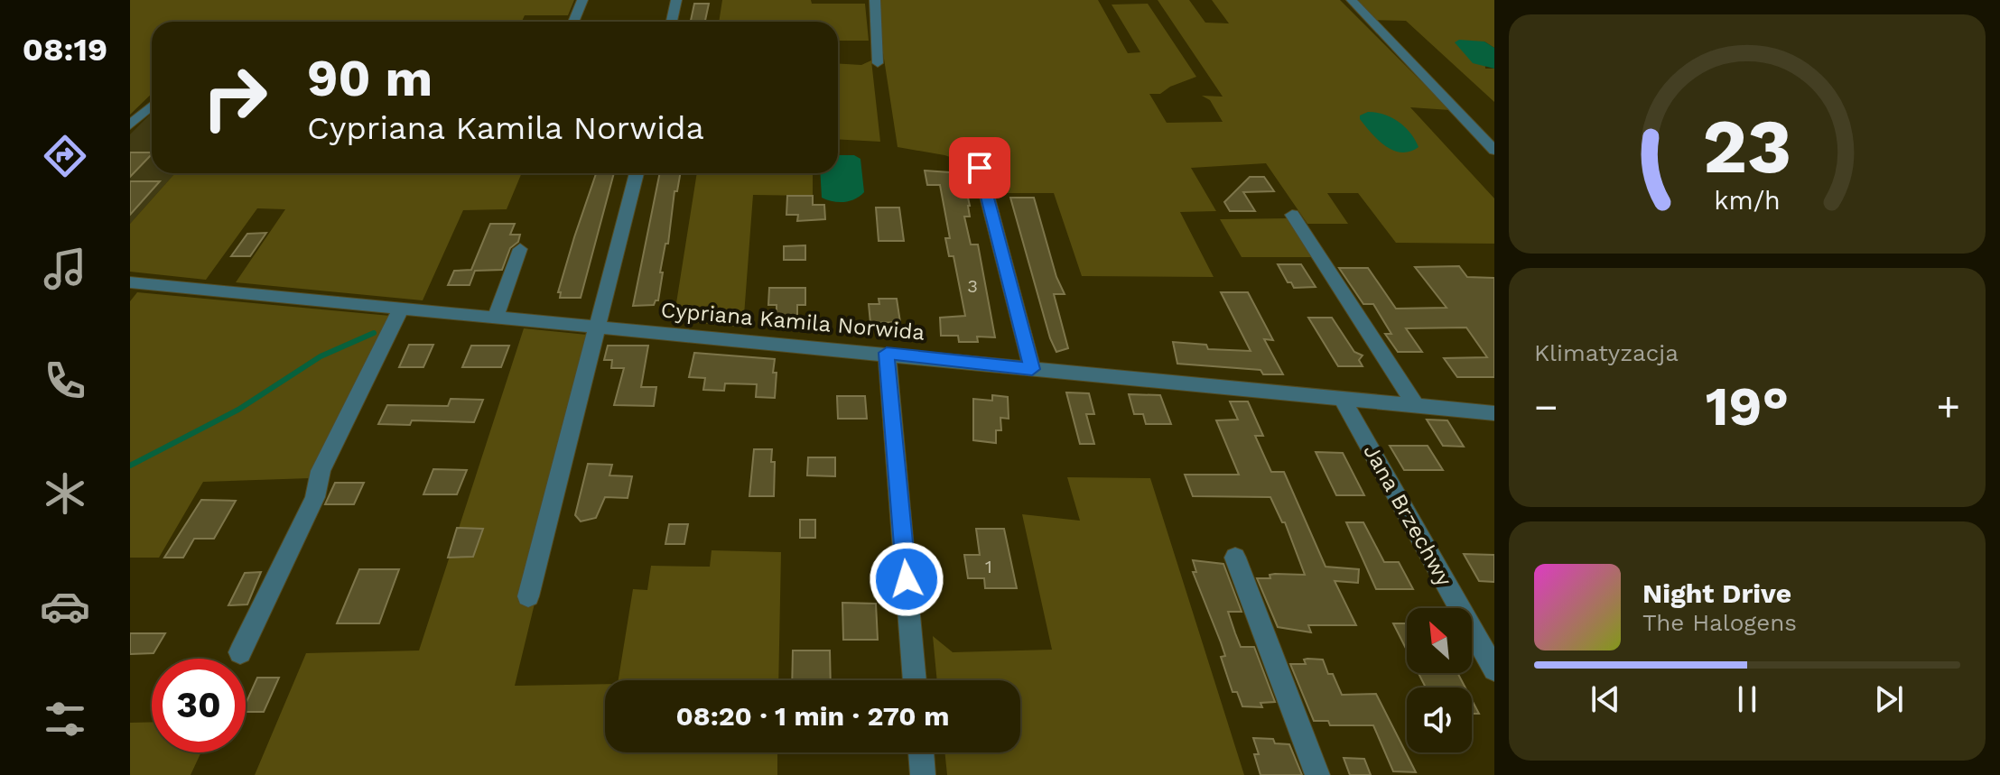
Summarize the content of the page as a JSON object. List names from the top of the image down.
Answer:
{
  "streets": {
    "street": ["Cypriana Kamila Norwida", "Jana Brzechwy"]
  },
  "crossings": [
    ["Cypriana Kamila Norwida", "Jana Brzechwy"]
  ],
  "house_numbers": ["3", "1"],
  "north": "top left",
  "page": {
    "tabs": "08:19",
    "turn": ["90 m", "Cypriana Kamila Norwida"],
    "tile": "Klimatyzacja",
    "heat": ["−", "19°", "+"],
    "song": ["Night Drive", "The Halogens"],
    "limit": "30",
    "trip": "08:20 · 1 min · 270 m",
    "gauge": ["23", "km/h"]
  }
}
